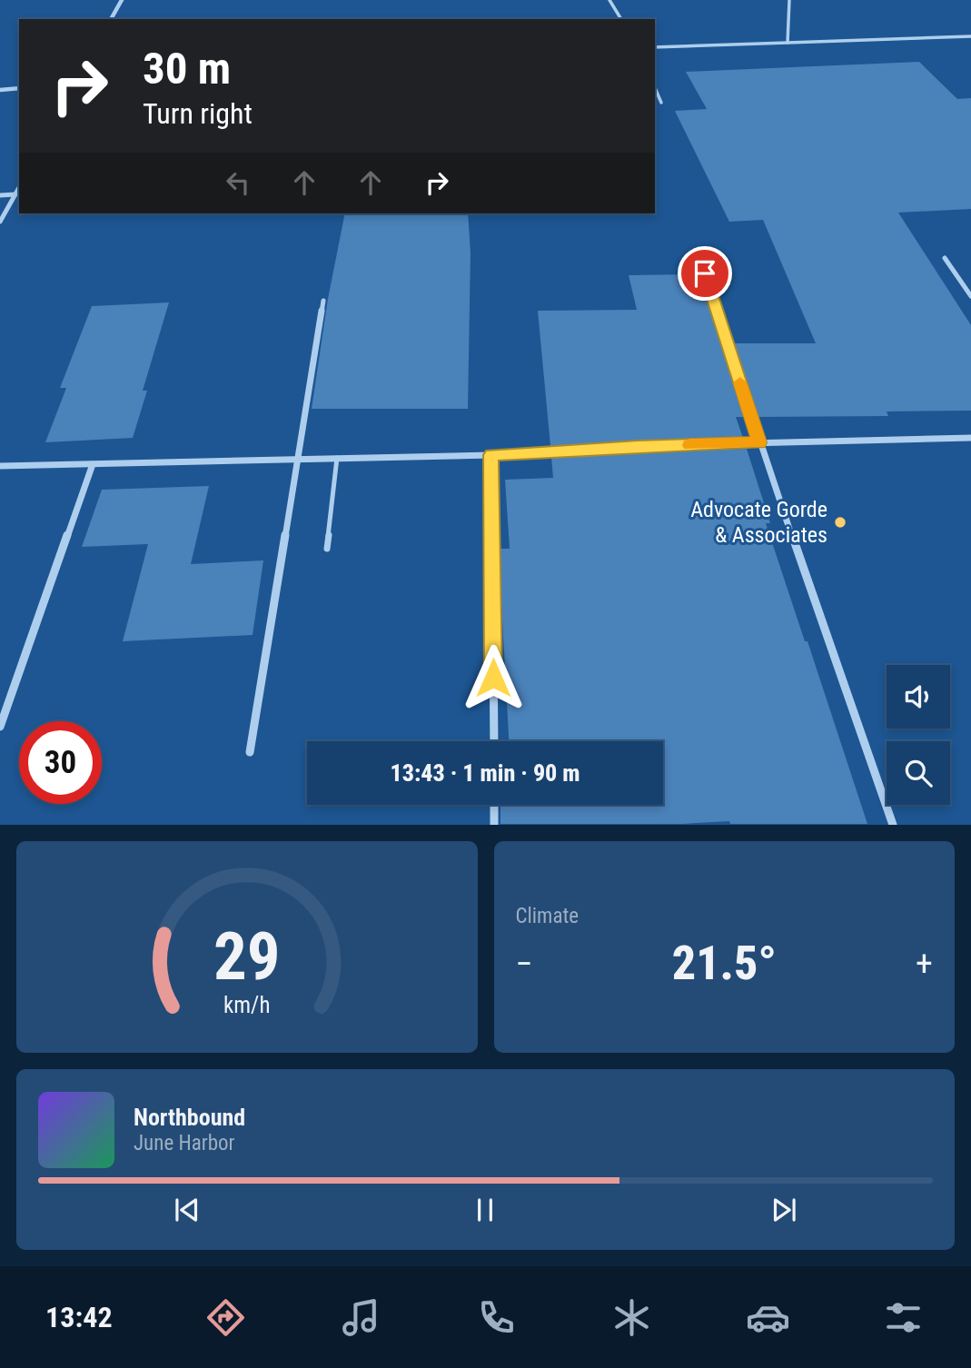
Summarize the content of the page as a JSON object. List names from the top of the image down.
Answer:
{
  "places": ["Advocate Gorde & Associates"],
  "page": {
    "turn": ["30 m", "Turn right"],
    "limit": "30",
    "trip": "13:43 · 1 min · 90 m",
    "tile": "Climate",
    "heat": ["−", "21.5°", "+"],
    "song": ["Northbound", "June Harbor"],
    "tabs": "13:42",
    "gauge": ["29", "km/h"]
  }
}
